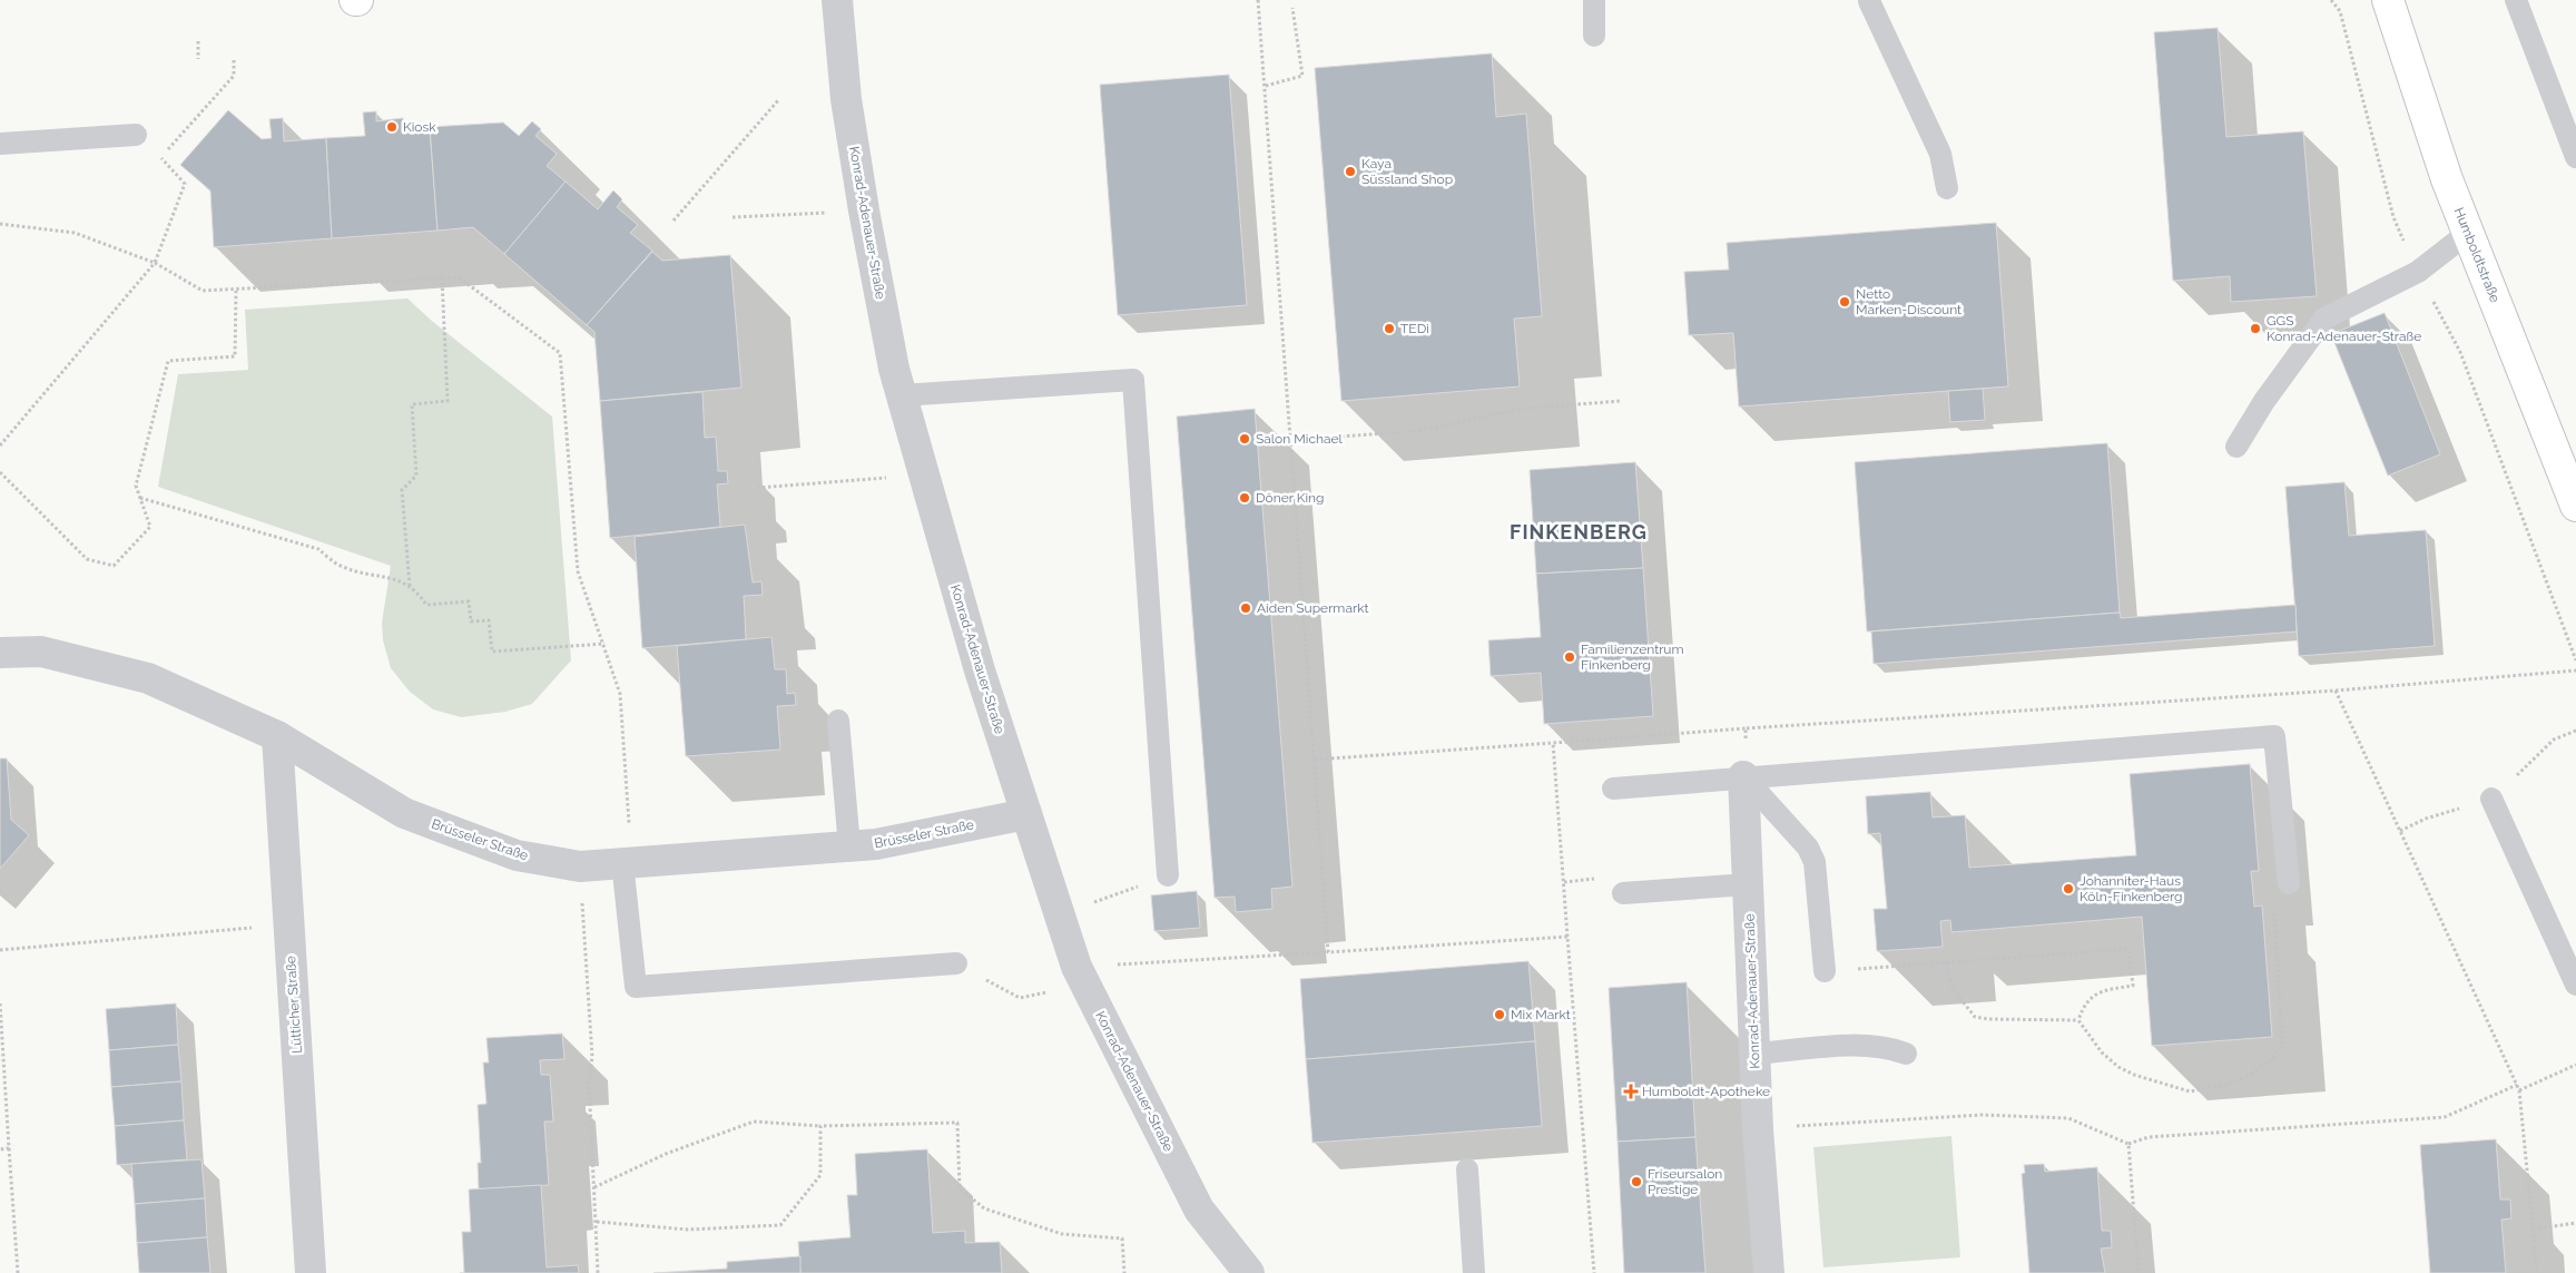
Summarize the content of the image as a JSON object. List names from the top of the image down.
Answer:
{
  "streets": {
    "street": [
      "Konrad-Adenauer-Straße",
      "Humboldtstraße",
      "Brüsseler Straße",
      "Lütticher Straße"
    ]
  },
  "crossings": [
    ["Konrad-Adenauer-Straße", "Brüsseler Straße"],
    ["Brüsseler Straße", "Lütticher Straße"]
  ],
  "districts": ["FINKENBERG"],
  "places": {
    "other": [
      "Kiosk",
      "Kaya Süssland Shop",
      "Netto Marken-Discount",
      "TEDi",
      "GGS Konrad-Adenauer-Straße",
      "Salon Michael",
      "Döner King",
      "Aiden Supermarkt",
      "Familienzentrum Finkenberg",
      "Johanniter-Haus Köln-Finkenberg",
      "Mix Markt",
      "Friseursalon Prestige"
    ],
    "health": ["Humboldt-Apotheke"]
  }
}
